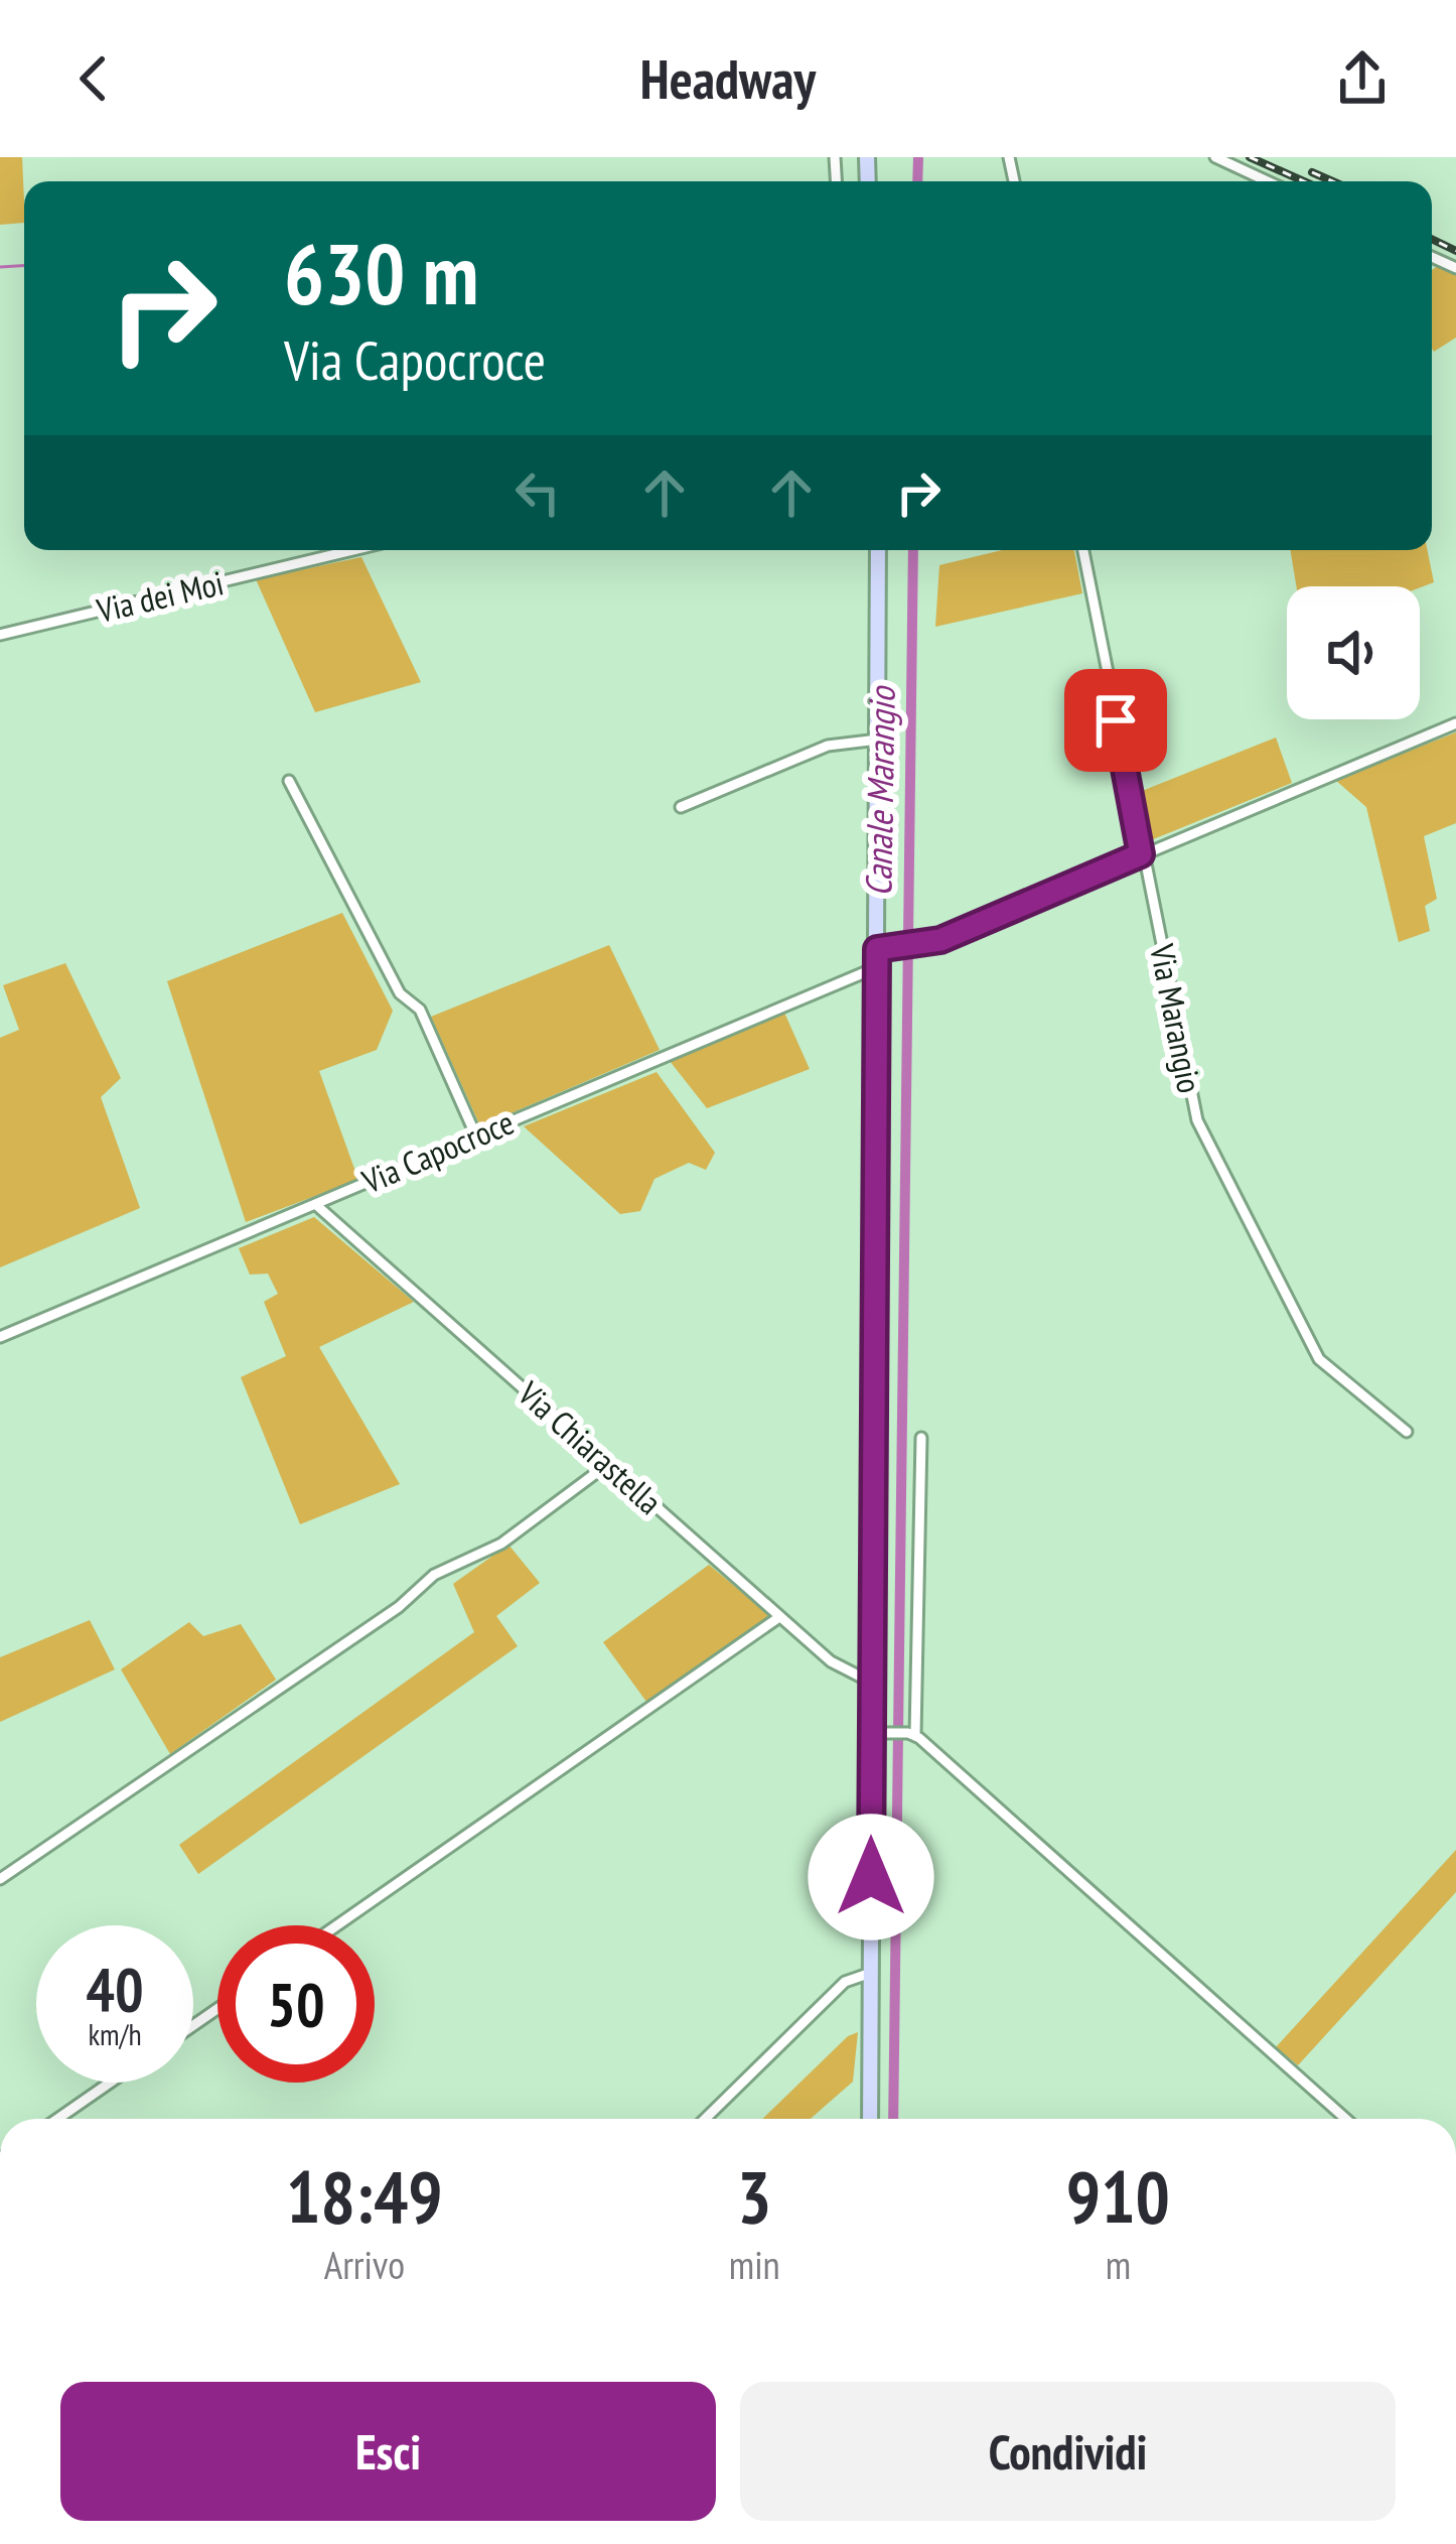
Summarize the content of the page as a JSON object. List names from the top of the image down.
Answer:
{
  "streets": {
    "street": [
      "Via dei Moi",
      "Via Marangio",
      "Via Capocroce",
      "Via Chiarastella"
    ]
  },
  "crossings": [
    ["Via Capocroce", "Via Chiarastella"]
  ],
  "water": ["Canale Marangio"],
  "page": {
    "header": "Headway",
    "turn": ["630 m", "Via Capocroce"],
    "speed": "40 km/h",
    "limit": "50",
    "eta": [
      "18:49",
      "Arrivo",
      "3",
      "min",
      "910",
      "m"
    ],
    "buttons": ["Esci", "Condividi"]
  }
}
